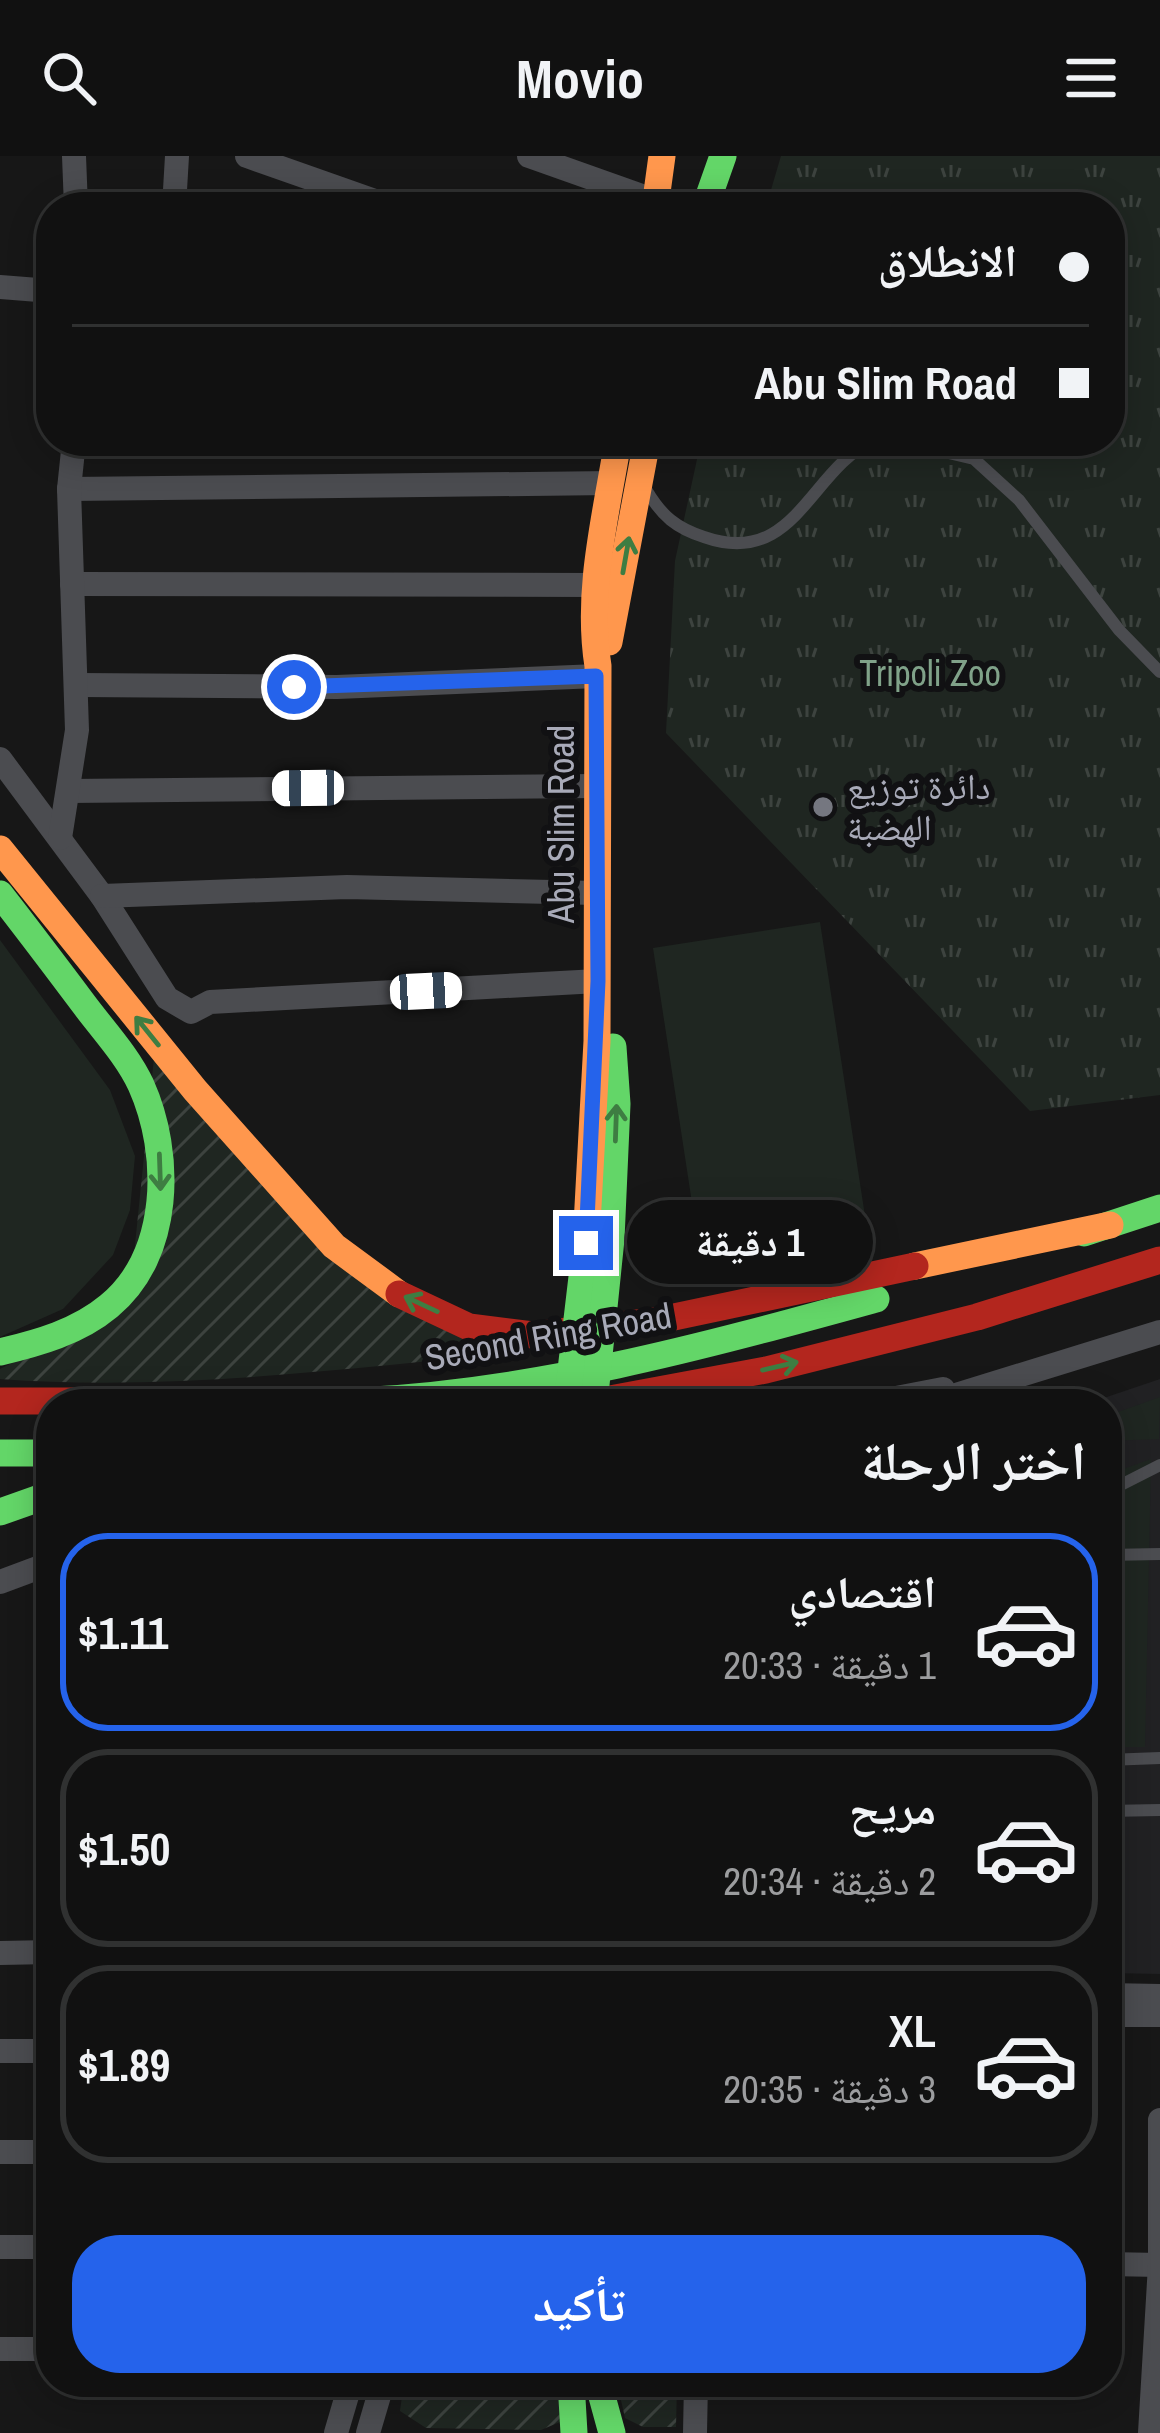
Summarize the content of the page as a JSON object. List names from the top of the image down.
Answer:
{
  "streets": {
    "main road": ["Abu Slim Road", "Second Ring Road"]
  },
  "parks": ["Tripoli Zoo"],
  "places": ["دائرة توزيع الهضبة"],
  "page": {
    "header": "Movio",
    "banner": ["الانطلاق", "Abu Slim Road"],
    "bubble": "1 دقيقة",
    "heading": "اختر الرحلة",
    "list": [
      {
        "name": "اقتصادي",
        "note": "1 دقيقة · 20:33",
        "value": "$1.11"
      },
      {
        "name": "مريح",
        "note": "2 دقيقة · 20:34",
        "value": "$1.50"
      },
      {
        "name": "XL",
        "note": "3 دقيقة · 20:35",
        "value": "$1.89"
      }
    ],
    "buttons": "تأكيد"
  }
}
